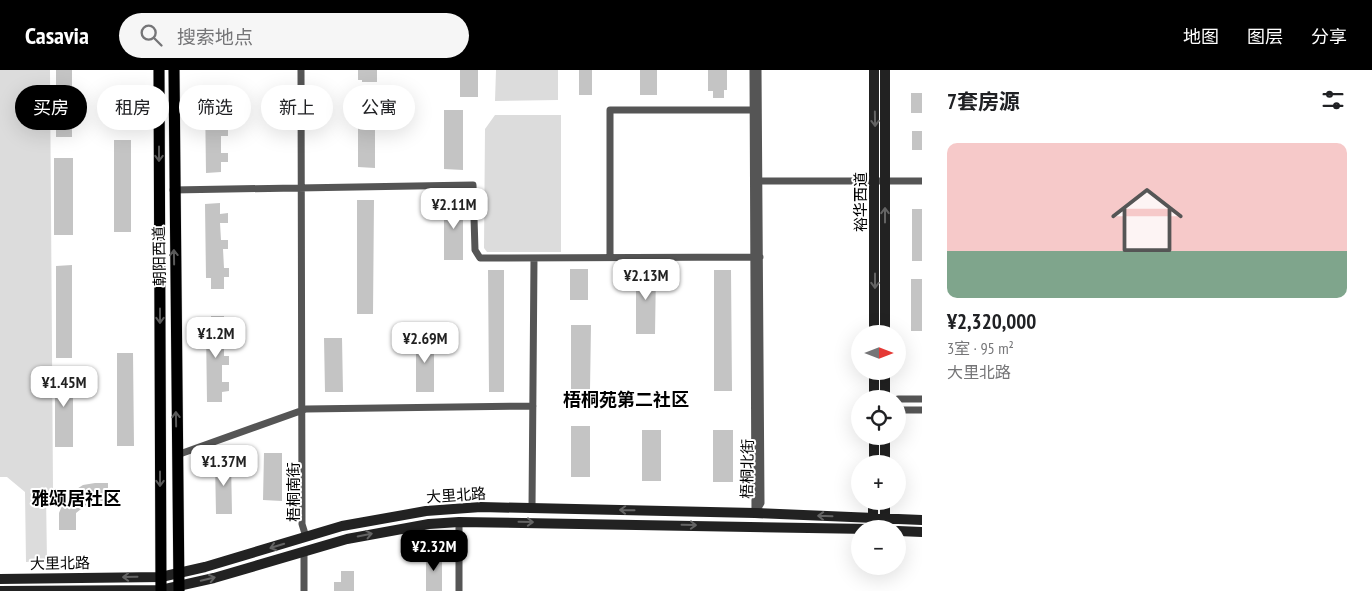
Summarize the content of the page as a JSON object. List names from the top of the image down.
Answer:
{
  "streets": {
    "main road": ["裕华西道", "朝阳西道", "大里北路"],
    "street": ["梧桐北街", "梧桐南街"]
  },
  "crossings": [
    ["朝阳西道", "大里北路"],
    ["梧桐北街", "大里北路"],
    ["梧桐南街", "大里北路"]
  ],
  "districts": ["梧桐苑第二社区", "雅颂居社区"],
  "north": "right",
  "page": {
    "header": "Casavia",
    "search": "搜索地点",
    "nav": ["地图", "图层", "分享"],
    "heading": "7套房源",
    "chip": [
      "买房",
      "租房",
      "筛选",
      "新上",
      "公寓"
    ],
    "list": [
      {
        "name": "¥2,320,000",
        "note": "3室 · 95 m² · 大里北路"
      }
    ],
    "price": [
      "¥2.11M",
      "¥2.13M",
      "¥1.2M",
      "¥2.69M",
      "¥1.45M",
      "¥1.37M",
      "¥2.32M"
    ],
    "map_buttons": ["+", "−"]
  }
}
